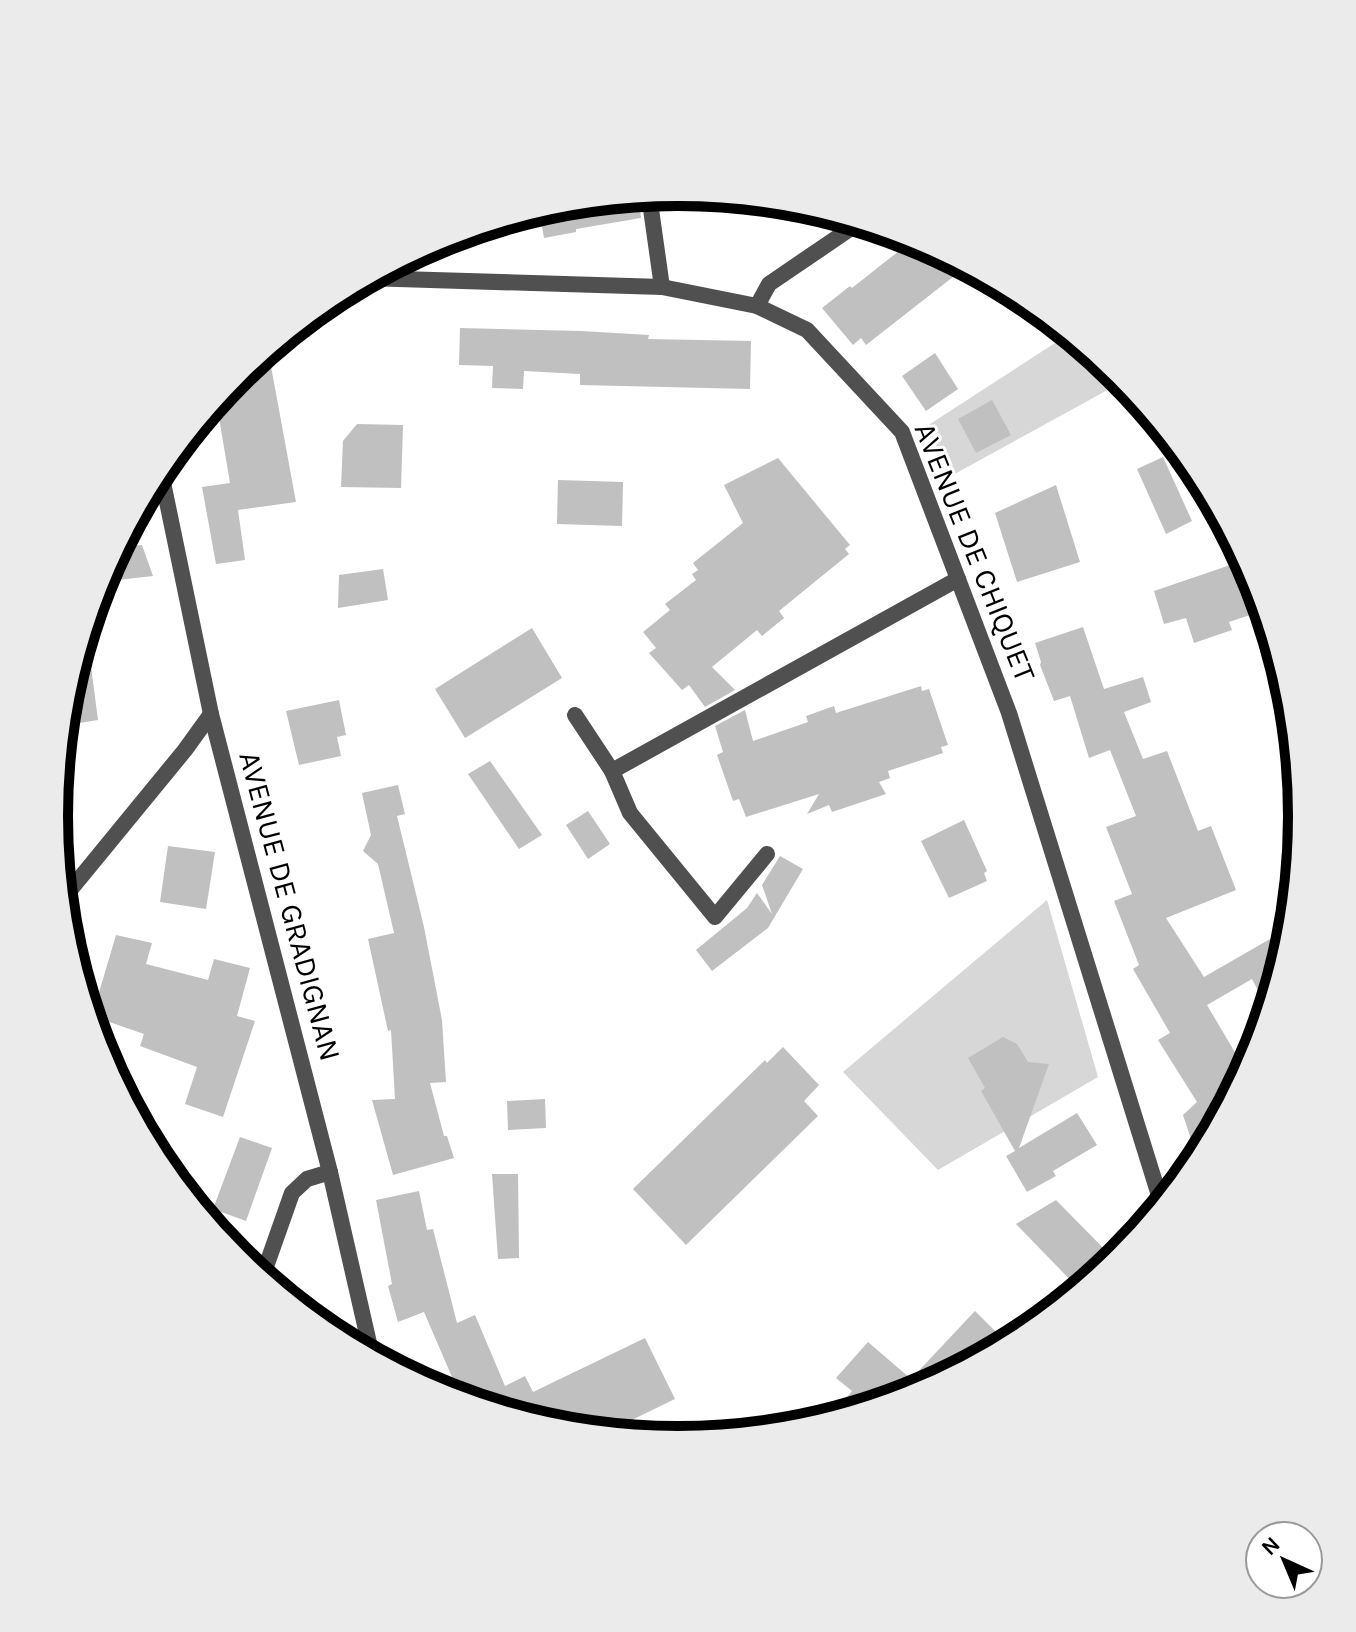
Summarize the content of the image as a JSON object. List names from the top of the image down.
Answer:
{
  "streets": {
    "street": ["AVENUE DE CHIQUET", "AVENUE DE GRADIGNAN"]
  },
  "north": "top left"
}
